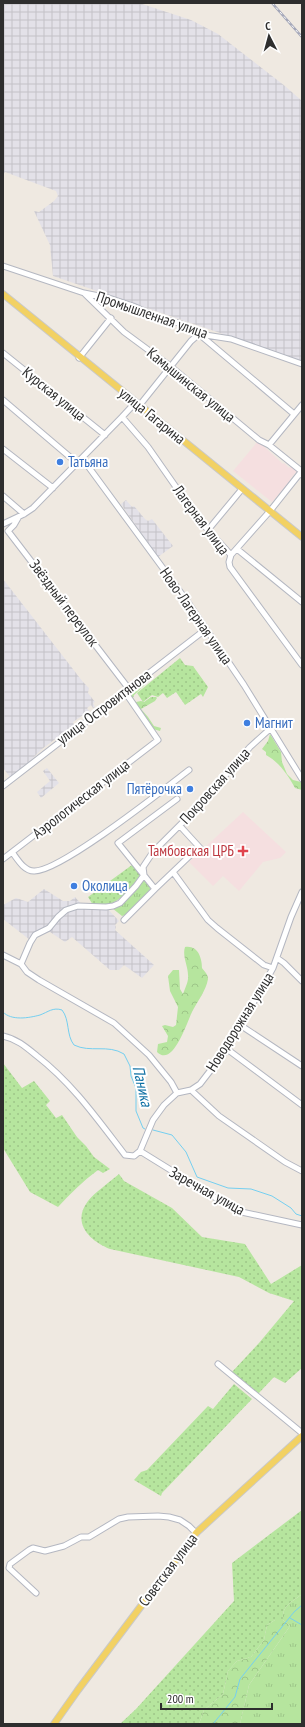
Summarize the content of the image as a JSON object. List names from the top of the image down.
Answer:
{
  "streets": {
    "main road": ["улица Гагарина", "Советская улица"],
    "street": [
      "Промышленная улица",
      "Камышинская улица",
      "Курская улица",
      "Лагерная улица",
      "Звёздный переулок",
      "Ново-Лагерная улица",
      "улица Островитянова",
      "Покровская улица",
      "Аэрологическая улица",
      "Новодорожная улица",
      "Заречная улица"
    ]
  },
  "crossings": [
    ["Промышленная улица", "Камышинская улица"],
    ["Звёздный переулок", "улица Островитянова"],
    ["Звёздный переулок", "Аэрологическая улица"],
    ["Ново-Лагерная улица", "улица Островитянова"],
    ["Ново-Лагерная улица", "Покровская улица"],
    ["улица Островитянова", "Аэрологическая улица"],
    ["Покровская улица", "Аэрологическая улица"]
  ],
  "water": ["Паника"],
  "places": {
    "other": [
      "Татьяна",
      "Магнит",
      "Пятёрочка",
      "Околица"
    ],
    "health": ["Тамбовская ЦРБ"]
  },
  "scale_bar": "200 m",
  "north": "top"
}
